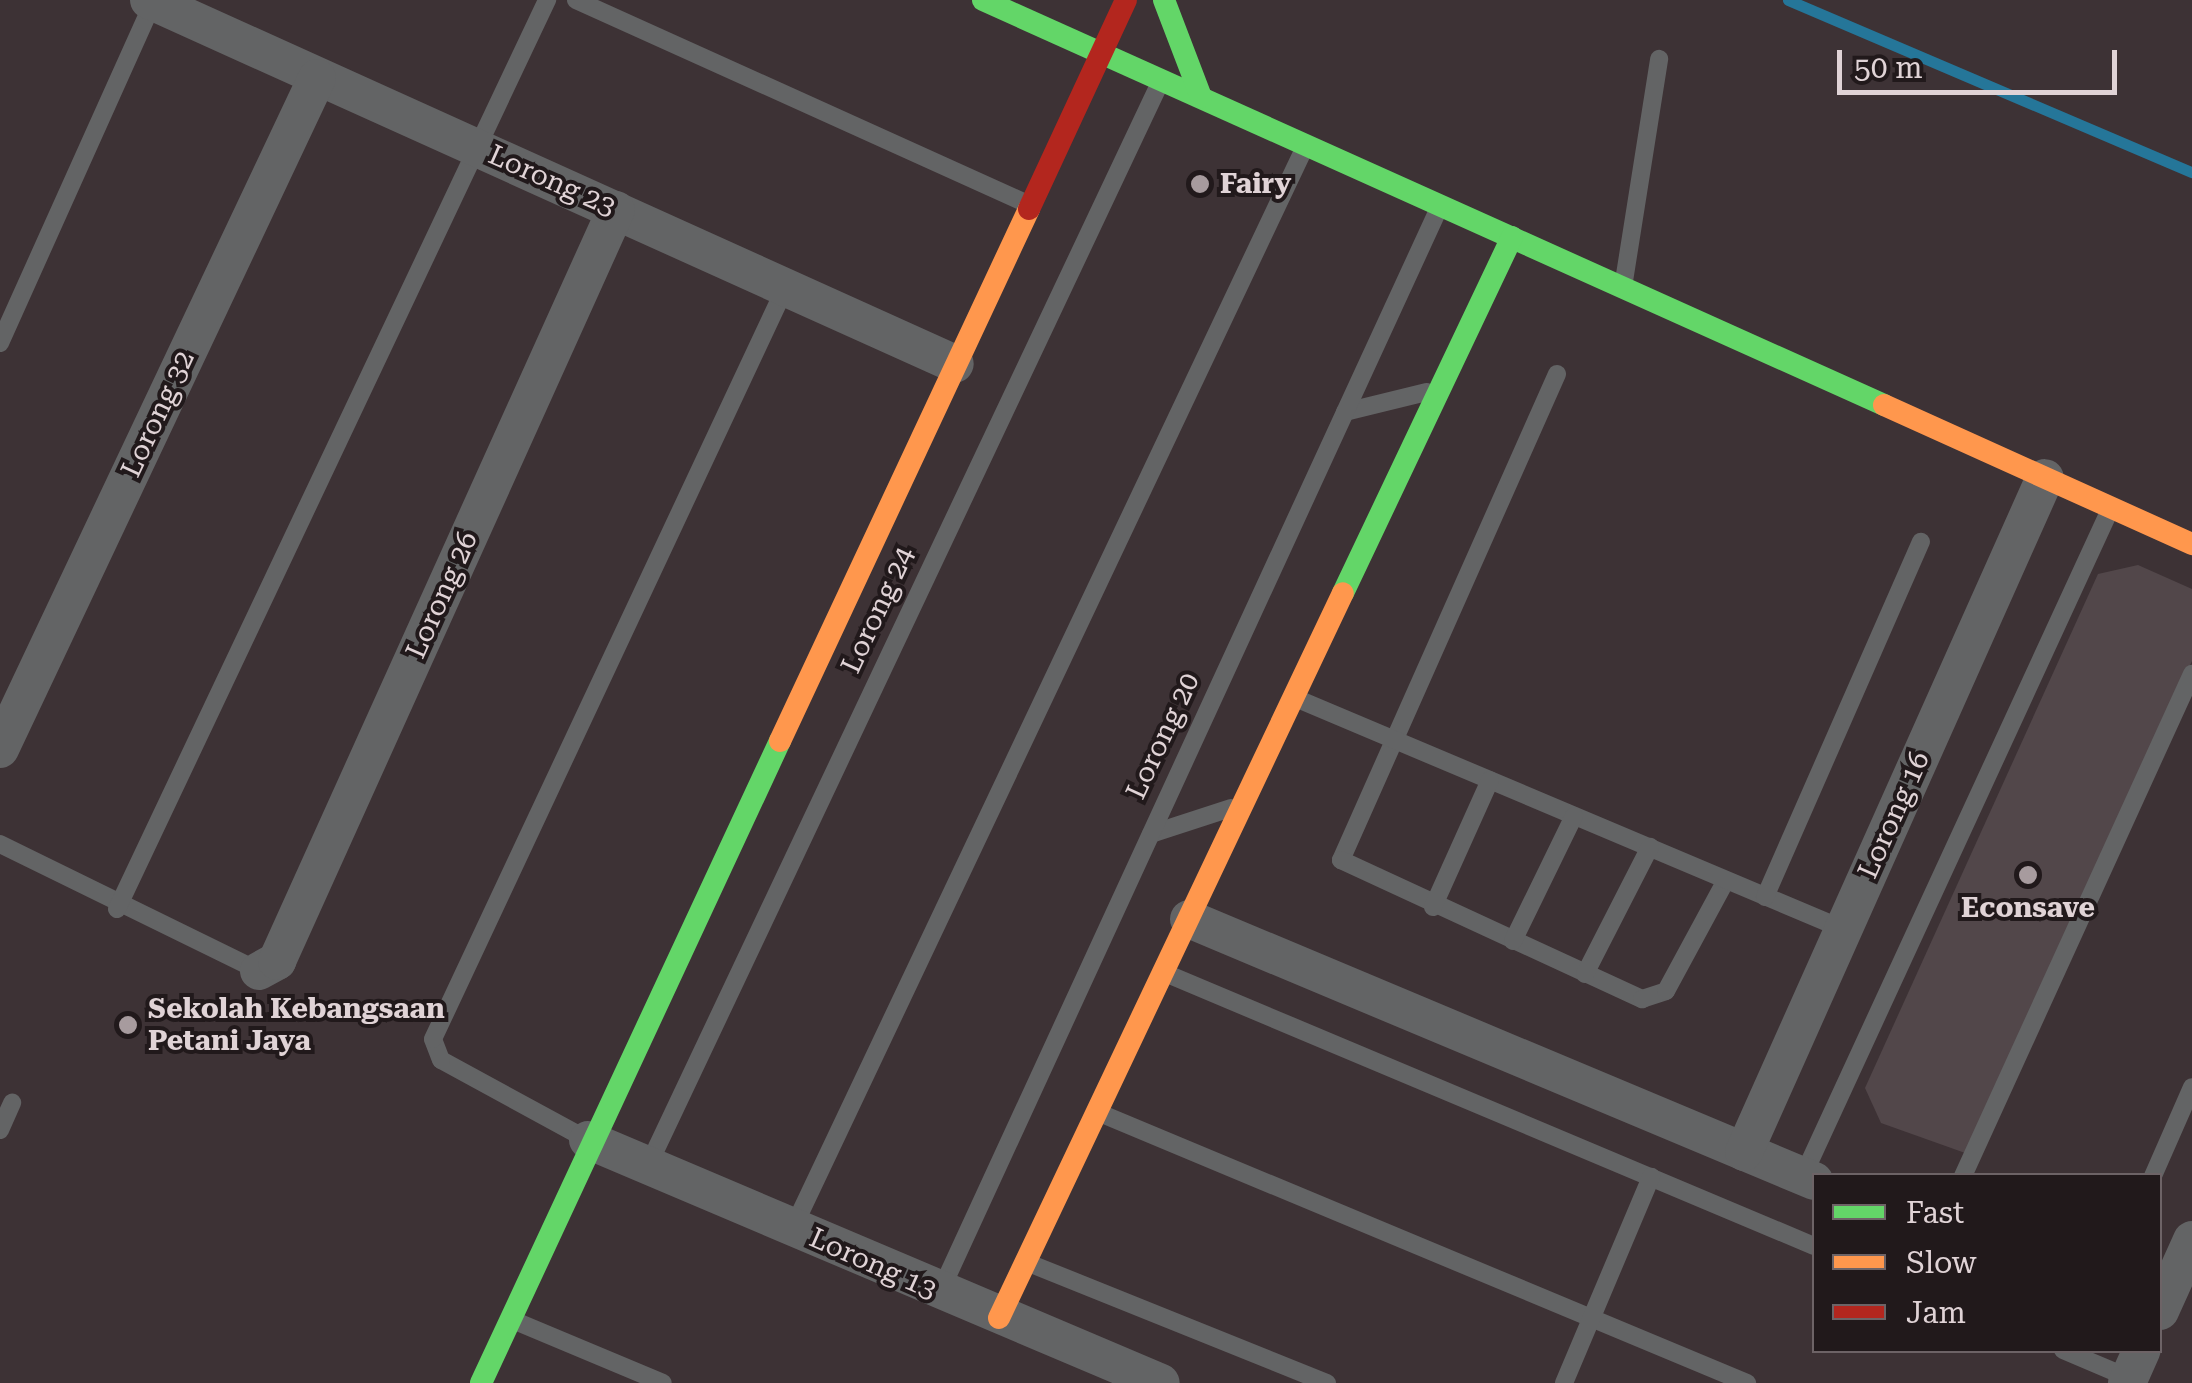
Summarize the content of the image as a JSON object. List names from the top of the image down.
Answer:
{
  "streets": {
    "street": [
      "Lorong 23",
      "Lorong 32",
      "Lorong 26",
      "Lorong 24",
      "Lorong 16",
      "Lorong 13"
    ],
    "lane": ["Lorong 20"]
  },
  "crossings": [
    ["Lorong 23", "Lorong 32"],
    ["Lorong 23", "Lorong 26"],
    ["Lorong 23", "Lorong 24"],
    ["Lorong 24", "Lorong 13"],
    ["Lorong 20", "Lorong 13"]
  ],
  "places": ["Fairy", "Econsave", "Sekolah Kebangsaan Petani Jaya"],
  "legend": ["Fast", "Slow", "Jam"],
  "scale_bar": "50 m"
}
